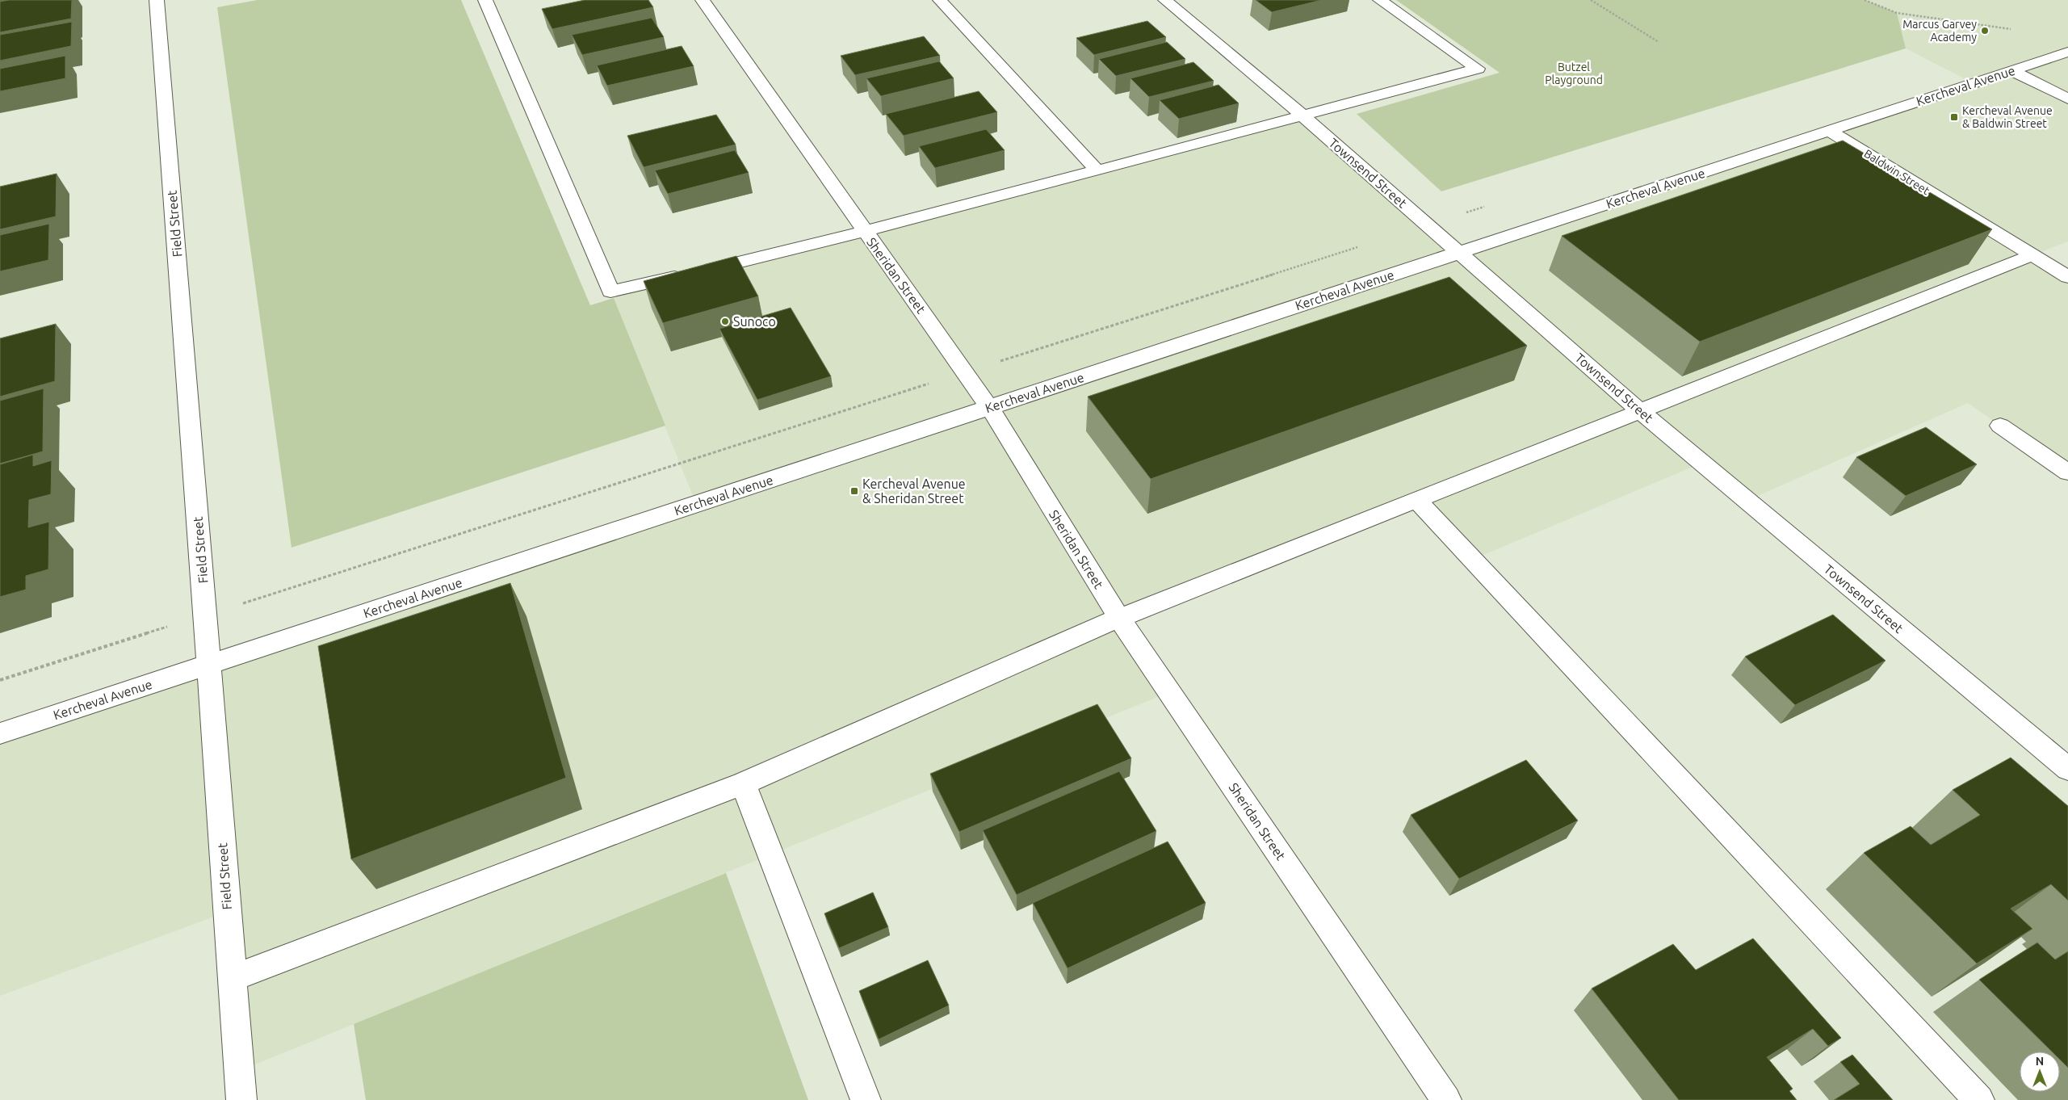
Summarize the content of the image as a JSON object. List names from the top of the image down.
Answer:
{
  "streets": {
    "street": [
      "Kercheval Avenue",
      "Baldwin Street",
      "Townsend Street",
      "Field Street",
      "Sheridan Street"
    ]
  },
  "crossings": [
    ["Kercheval Avenue", "Baldwin Street"],
    ["Kercheval Avenue", "Townsend Street"],
    ["Kercheval Avenue", "Field Street"],
    ["Kercheval Avenue", "Sheridan Street"]
  ],
  "parks": ["Butzel Playground"],
  "places": {
    "other": ["Marcus Garvey Academy", "Sunoco"],
    "transit": ["Kercheval Avenue & Baldwin Street", "Kercheval Avenue & Sheridan Street"]
  },
  "north": "top"
}
